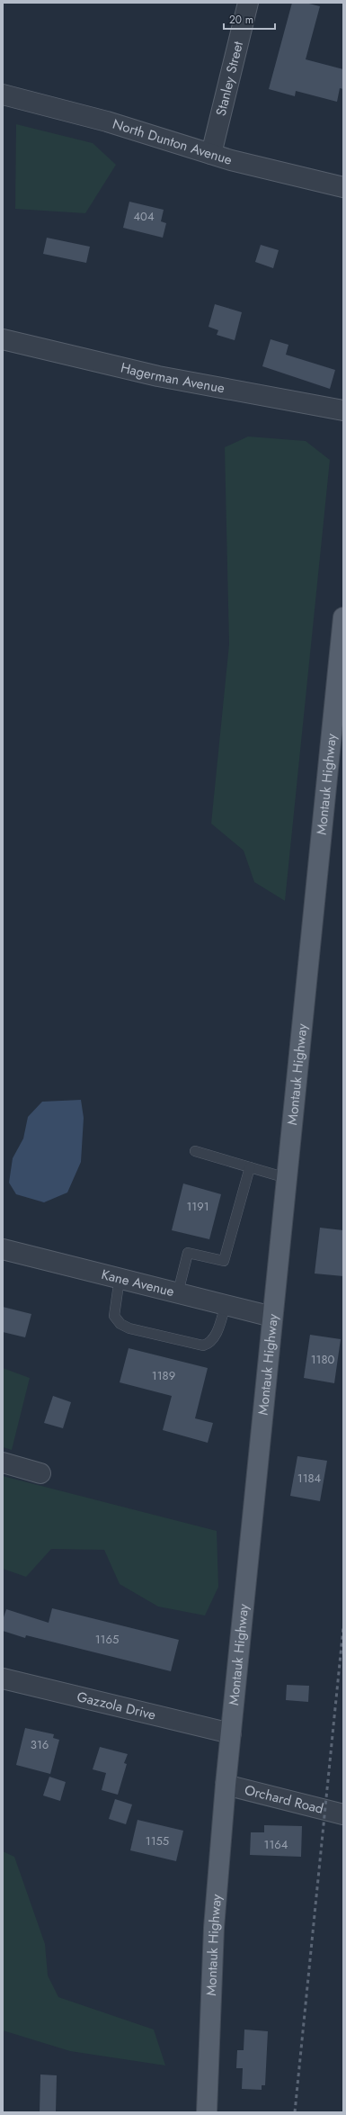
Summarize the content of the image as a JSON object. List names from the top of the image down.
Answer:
{
  "streets": {
    "main road": ["Montauk Highway"],
    "street": [
      "Stanley Street",
      "North Dunton Avenue",
      "Hagerman Avenue",
      "Kane Avenue",
      "Gazzola Drive",
      "Orchard Road"
    ]
  },
  "crossings": [
    ["Stanley Street", "North Dunton Avenue"],
    ["Montauk Highway", "Kane Avenue"],
    ["Montauk Highway", "Gazzola Drive"],
    ["Montauk Highway", "Orchard Road"]
  ],
  "house_numbers": [
    "404",
    "1191",
    "1180",
    "1189",
    "1184",
    "1165",
    "316",
    "1155",
    "1164"
  ],
  "scale_bar": "20 m"
}
